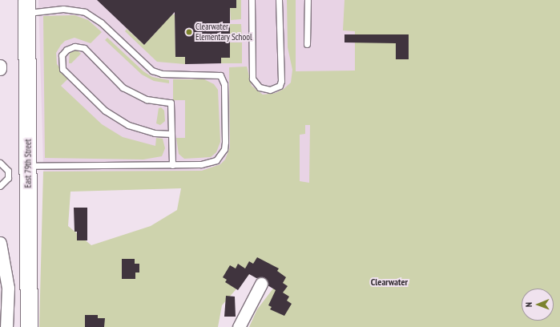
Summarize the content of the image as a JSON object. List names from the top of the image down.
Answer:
{
  "streets": {
    "street": ["East 79th Street"]
  },
  "districts": ["Clearwater"],
  "places": ["Clearwater Elementary School"],
  "north": "left"
}
